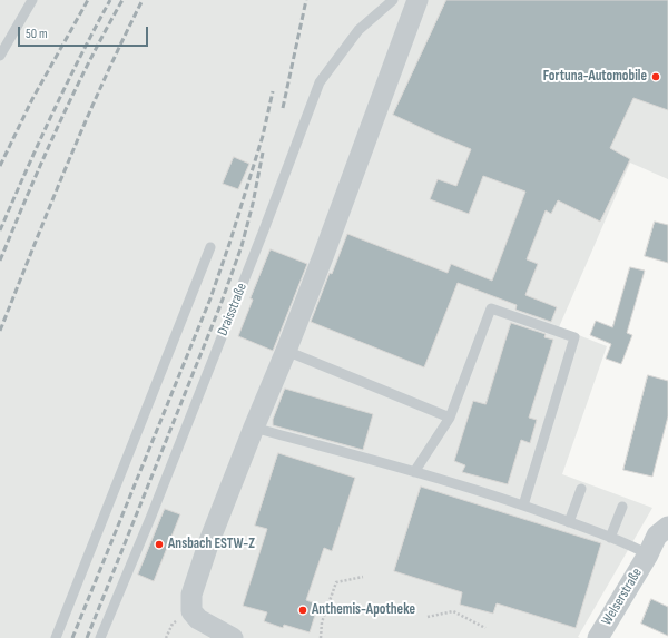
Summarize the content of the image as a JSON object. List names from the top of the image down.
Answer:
{
  "streets": {
    "street": ["Welserstraße"],
    "lane": ["Draisstraße"]
  },
  "places": ["Fortuna-Automobile", "Ansbach ESTW-Z", "Anthemis-Apotheke"],
  "scale_bar": "50 m"
}
